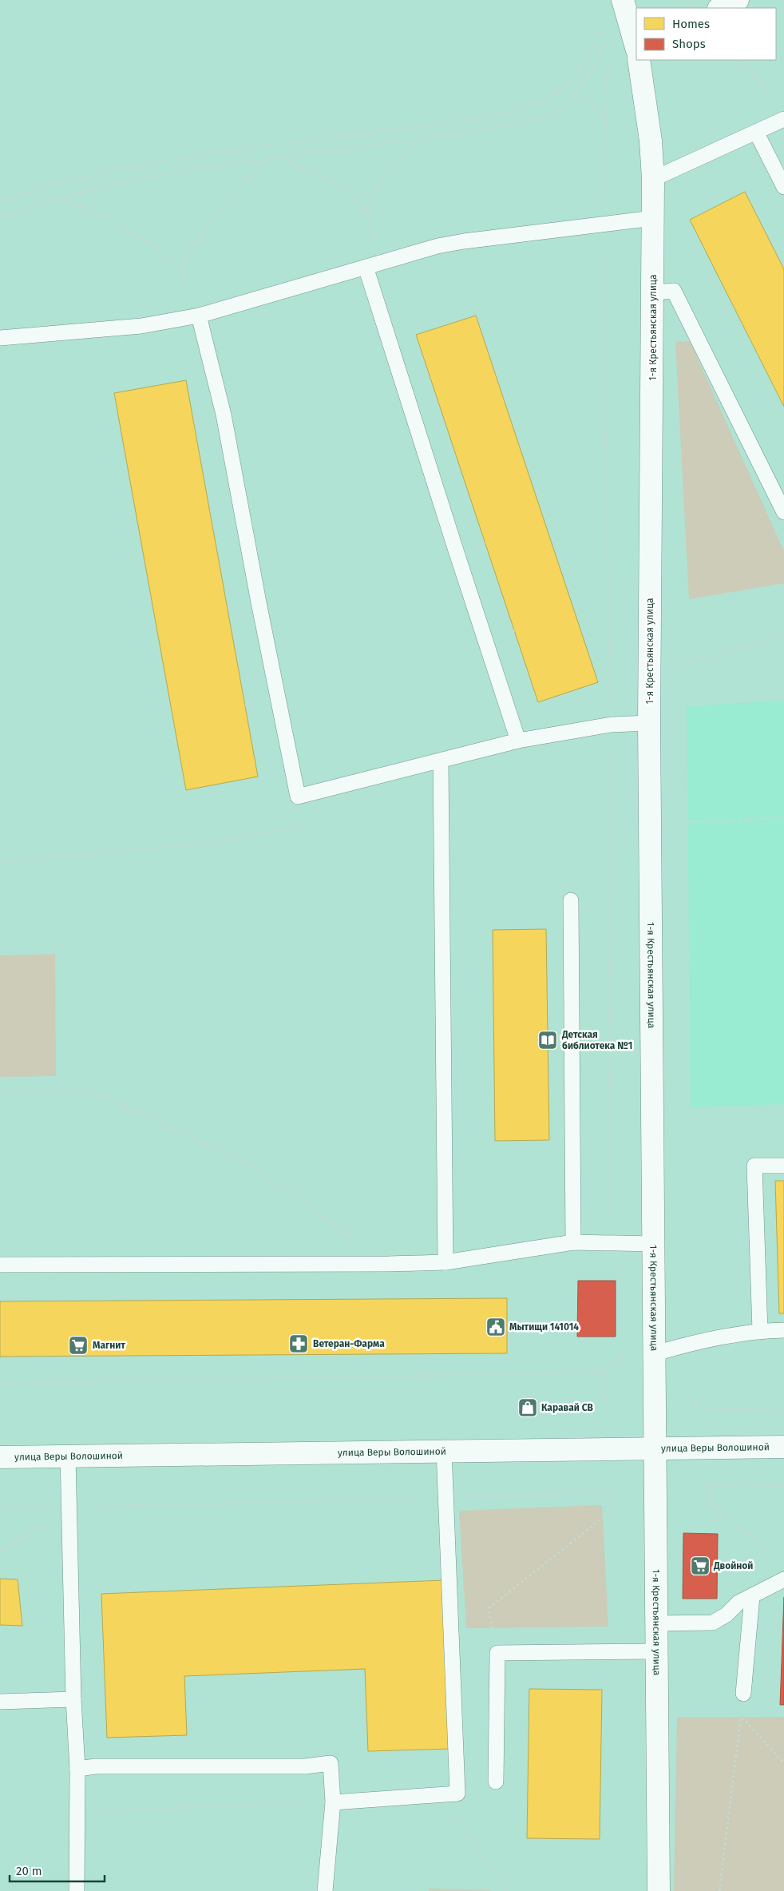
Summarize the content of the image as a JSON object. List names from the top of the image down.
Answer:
{
  "streets": {
    "street": ["1-я Крестьянская улица", "улица Веры Волошиной"]
  },
  "crossings": [
    ["1-я Крестьянская улица", "улица Веры Волошиной"]
  ],
  "places": {
    "library": ["Детская библиотека №1"],
    "public building": ["Мытищи 141014"],
    "pharmacy": ["Ветеран-Фарма"],
    "supermarket": ["Магнит", "Двойной"],
    "shop": ["Каравай СВ"]
  },
  "legend": ["Homes", "Shops"],
  "scale_bar": "20 m"
}
